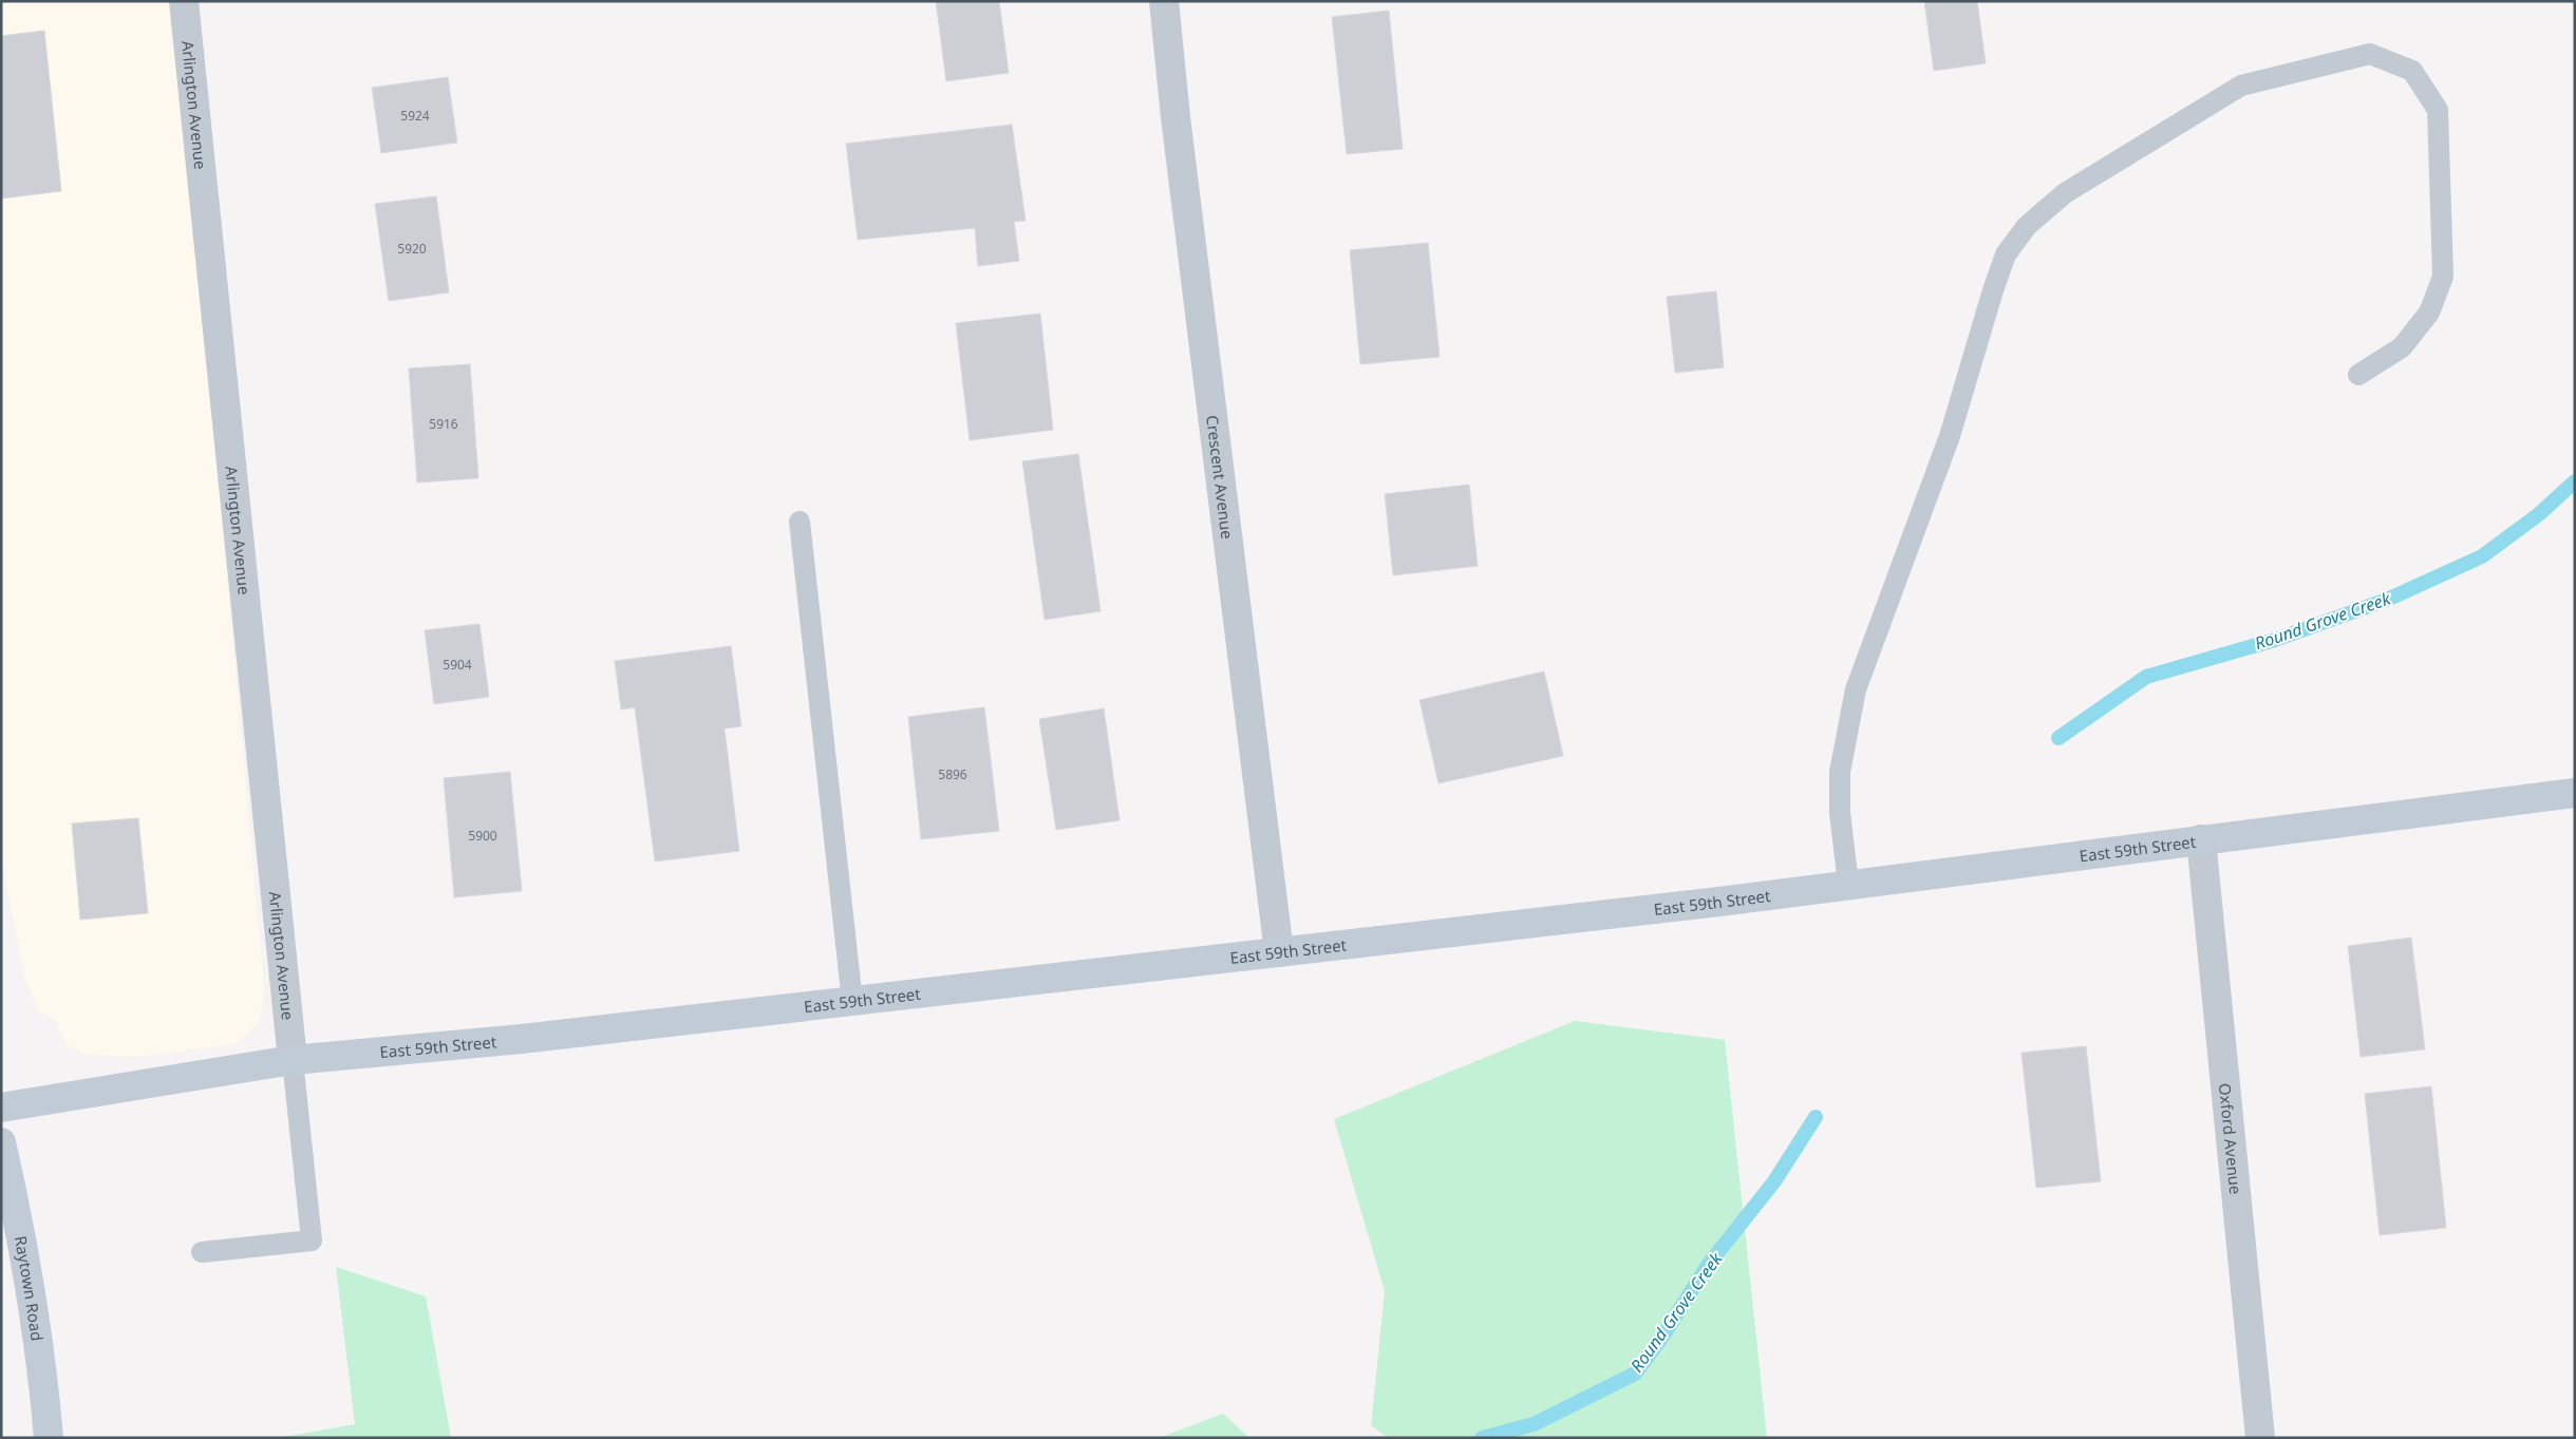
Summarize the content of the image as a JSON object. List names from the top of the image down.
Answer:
{
  "streets": {
    "street": [
      "Arlington Avenue",
      "Crescent Avenue",
      "East 59th Street",
      "Oxford Avenue",
      "Raytown Road"
    ]
  },
  "crossings": [
    ["Arlington Avenue", "East 59th Street"],
    ["Crescent Avenue", "East 59th Street"],
    ["East 59th Street", "Oxford Avenue"]
  ],
  "water": ["Round Grove Creek"],
  "house_numbers": [
    "5924",
    "5920",
    "5916",
    "5904",
    "5896",
    "5900"
  ]
}
